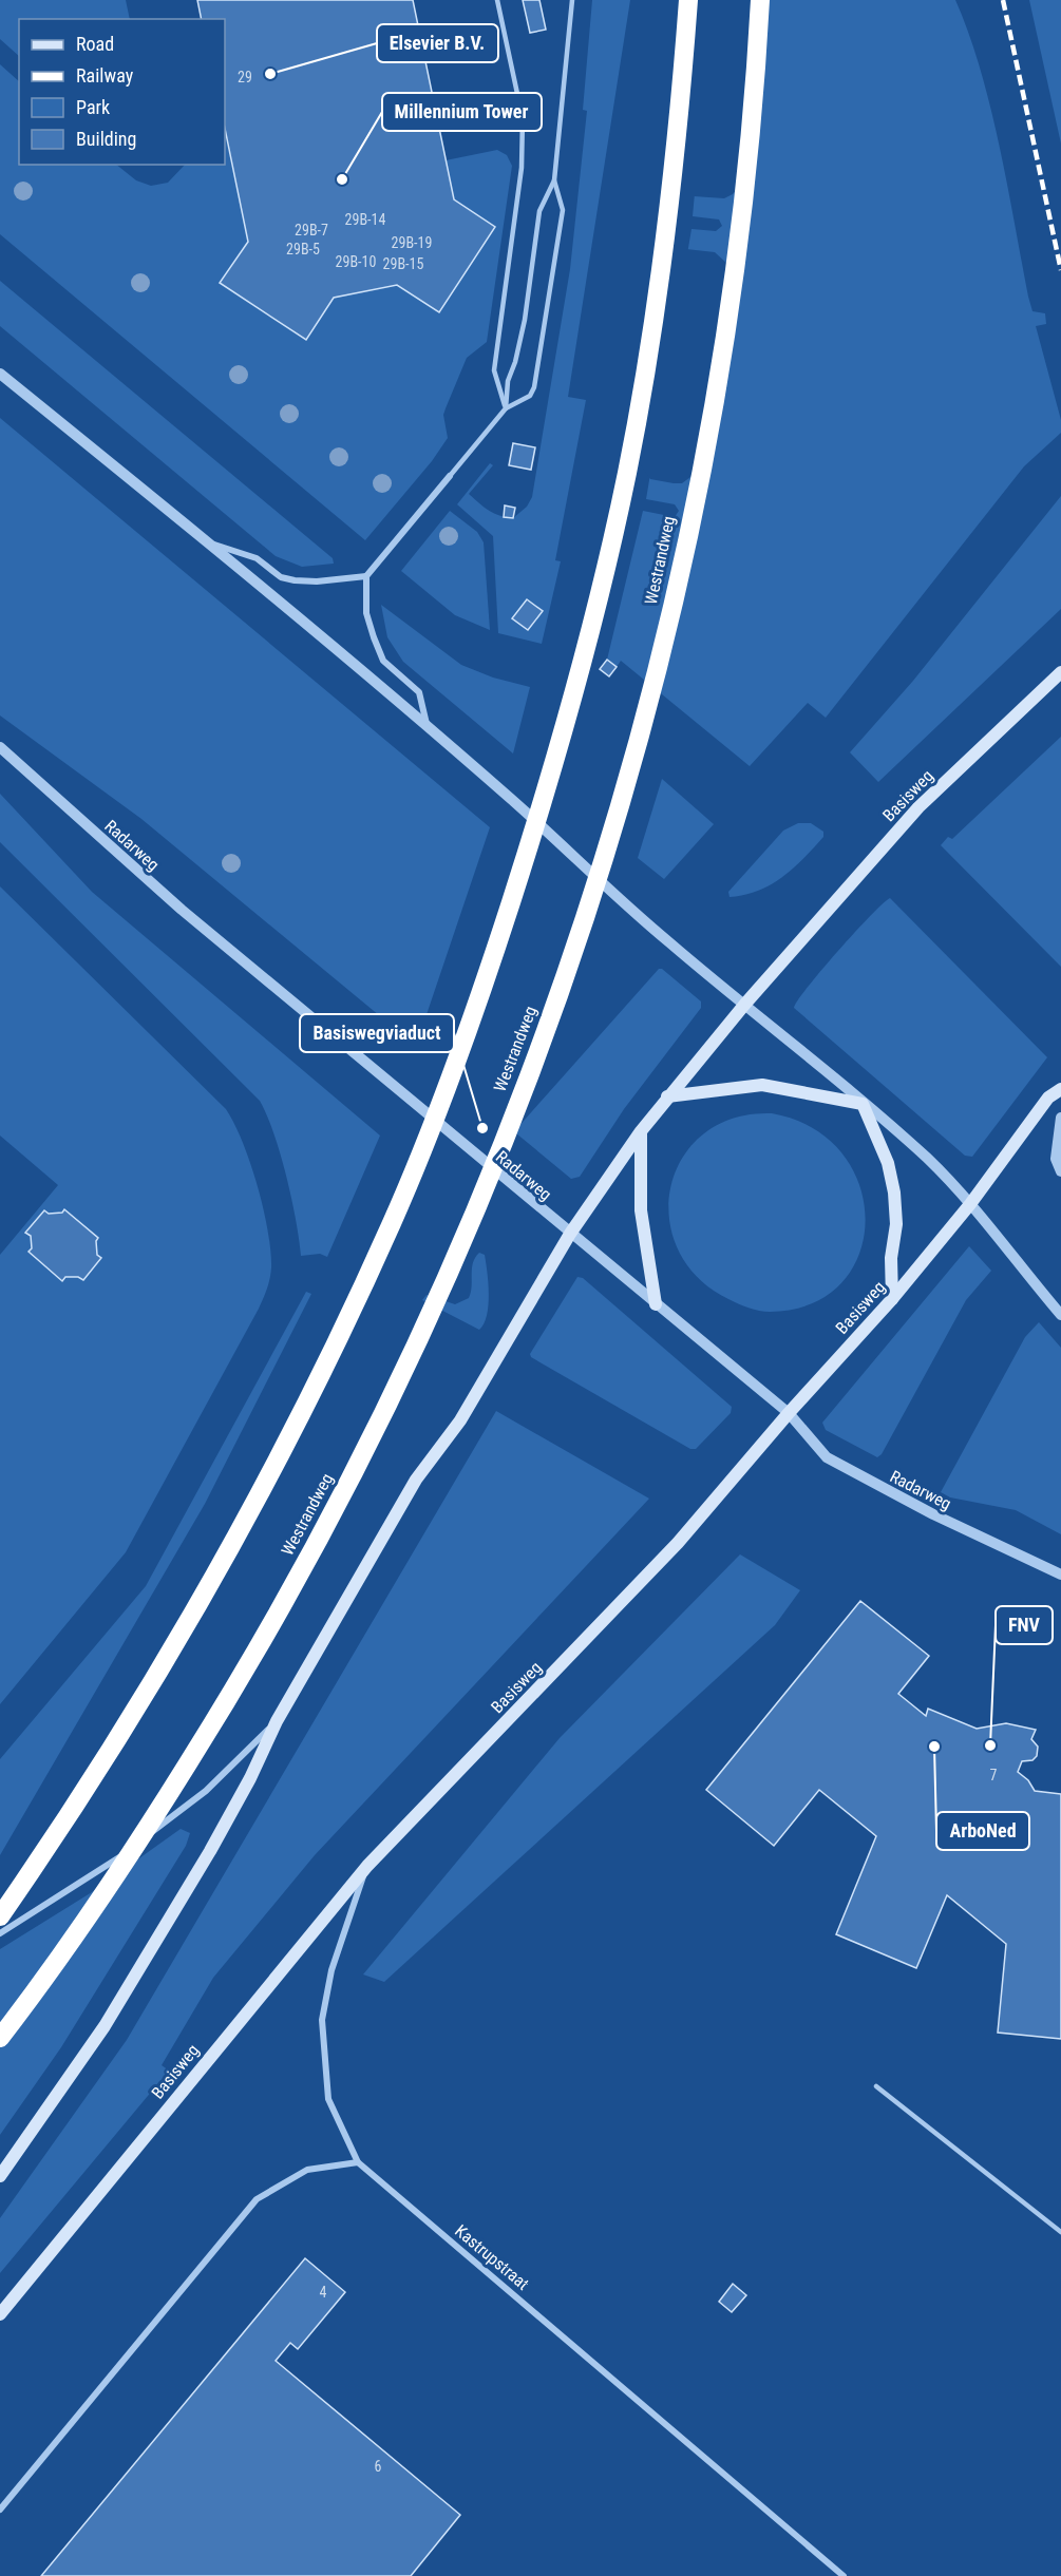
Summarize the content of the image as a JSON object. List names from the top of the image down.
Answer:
{
  "streets": {
    "highway": ["Westrandweg"],
    "main road": ["Basisweg"],
    "street": ["Radarweg", "Kastrupstraat"]
  },
  "crossings": [
    ["Basisweg", "Radarweg"],
    ["Basisweg", "Kastrupstraat"]
  ],
  "places": [
    "Elsevier B.V.",
    "Millennium Tower",
    "Basiswegviaduct",
    "FNV",
    "ArboNed"
  ],
  "house_numbers": [
    "29",
    "29B-14",
    "29B-7",
    "29B-19",
    "29B-5",
    "29B-10",
    "29B-15",
    "7",
    "4",
    "6"
  ],
  "legend": [
    "Road",
    "Railway",
    "Park",
    "Building"
  ]
}
